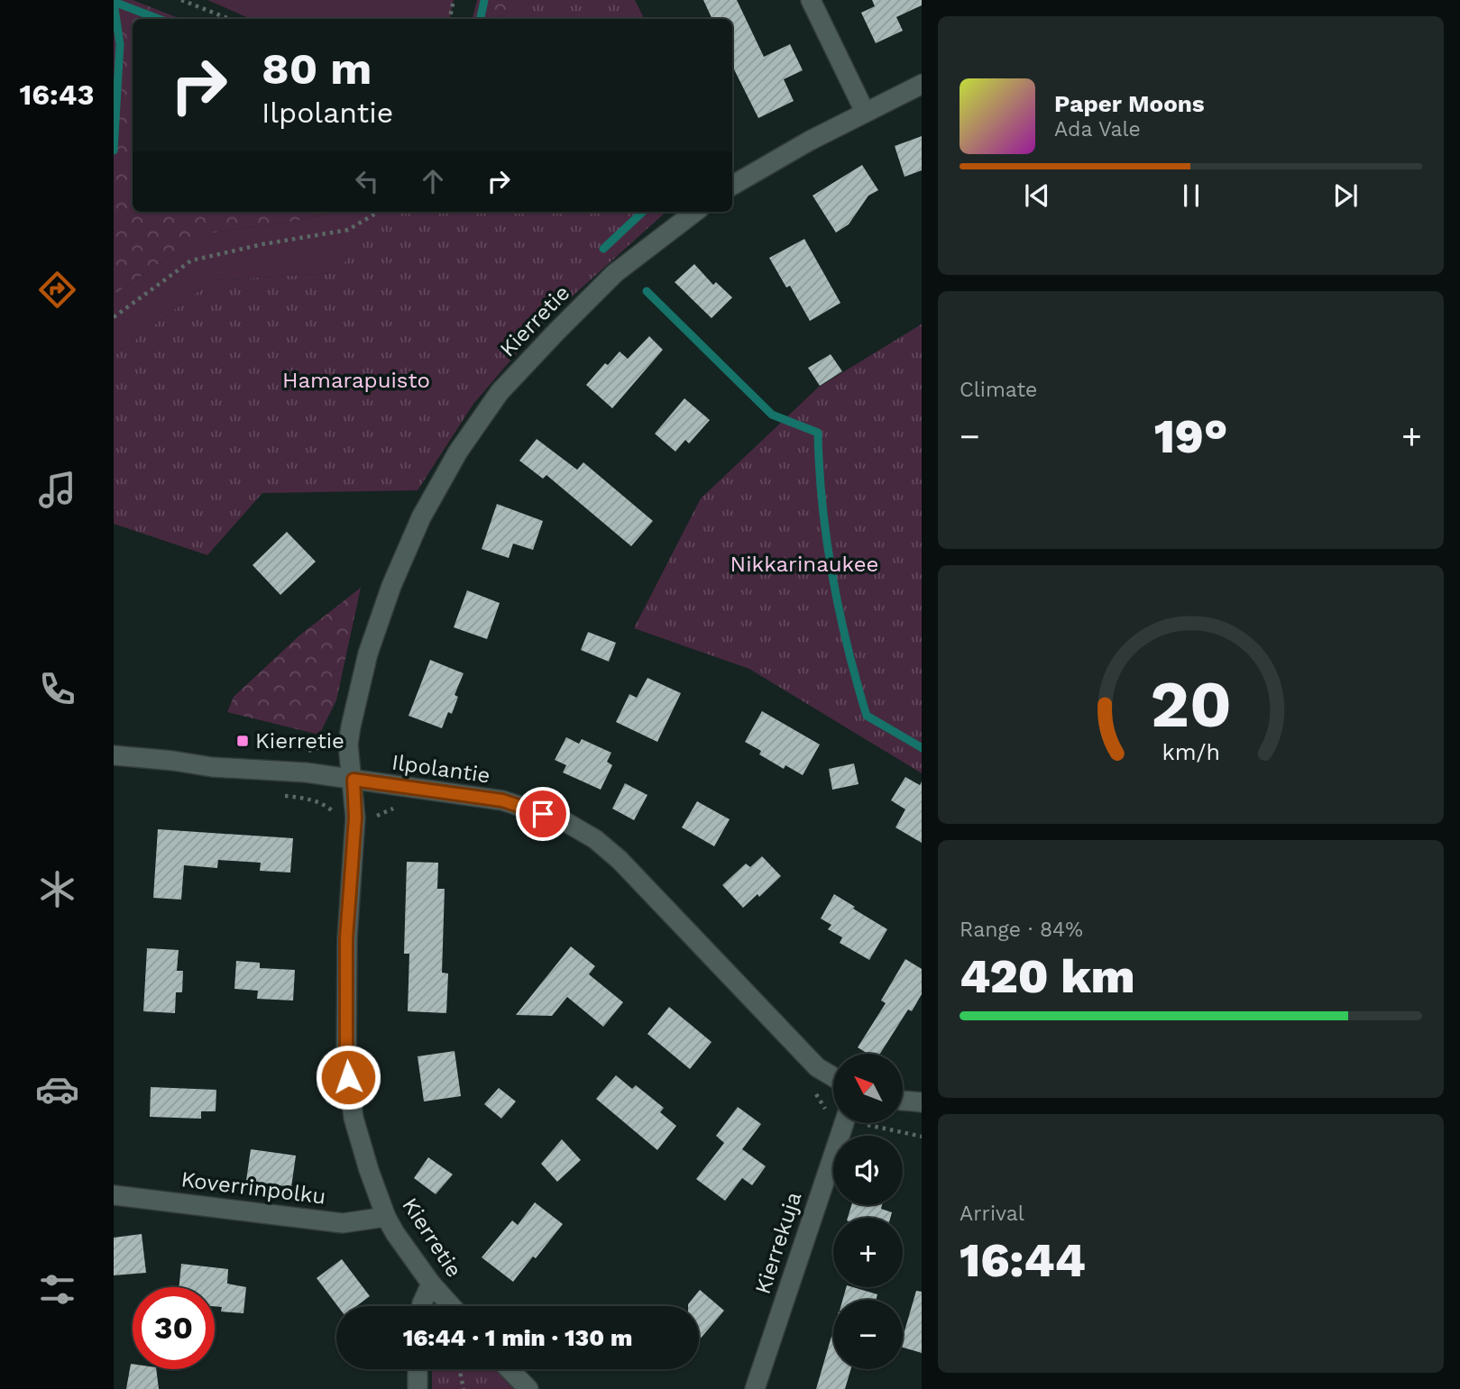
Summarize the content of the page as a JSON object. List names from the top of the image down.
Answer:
{
  "streets": {
    "street": [
      "Kierretie",
      "Ilpolantie",
      "Koverrinpolku",
      "Kierrekuja"
    ]
  },
  "crossings": [
    ["Kierretie", "Ilpolantie"],
    ["Kierretie", "Koverrinpolku"]
  ],
  "parks": ["Hamarapuisto", "Nikkarinaukee"],
  "places": {
    "transit": ["Kierretie"]
  },
  "north": "top left",
  "page": {
    "tabs": "16:43",
    "turn": ["80 m", "Ilpolantie"],
    "song": ["Paper Moons", "Ada Vale"],
    "tile": [
      "Climate",
      ["Range · 84%", "420 km"],
      ["Arrival", "16:44"]
    ],
    "heat": ["−", "19°", "+"],
    "map_buttons": ["+", "−"],
    "limit": "30",
    "trip": "16:44 · 1 min · 130 m",
    "gauge": ["20", "km/h"]
  }
}
